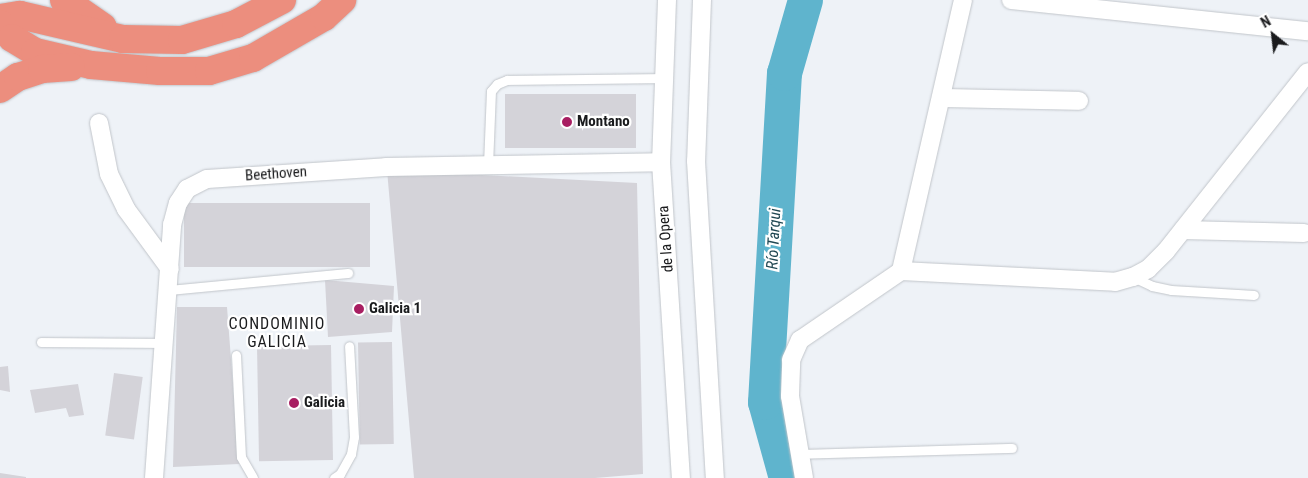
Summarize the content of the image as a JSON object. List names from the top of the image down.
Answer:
{
  "streets": {
    "street": ["Beethoven", "de la Opera"]
  },
  "crossings": [
    ["Beethoven", "de la Opera"]
  ],
  "districts": ["CONDOMINIO GALICIA"],
  "water": ["Río Tarqui"],
  "places": ["Montano", "Galicia 1", "Galicia"],
  "north": "top left"
}
